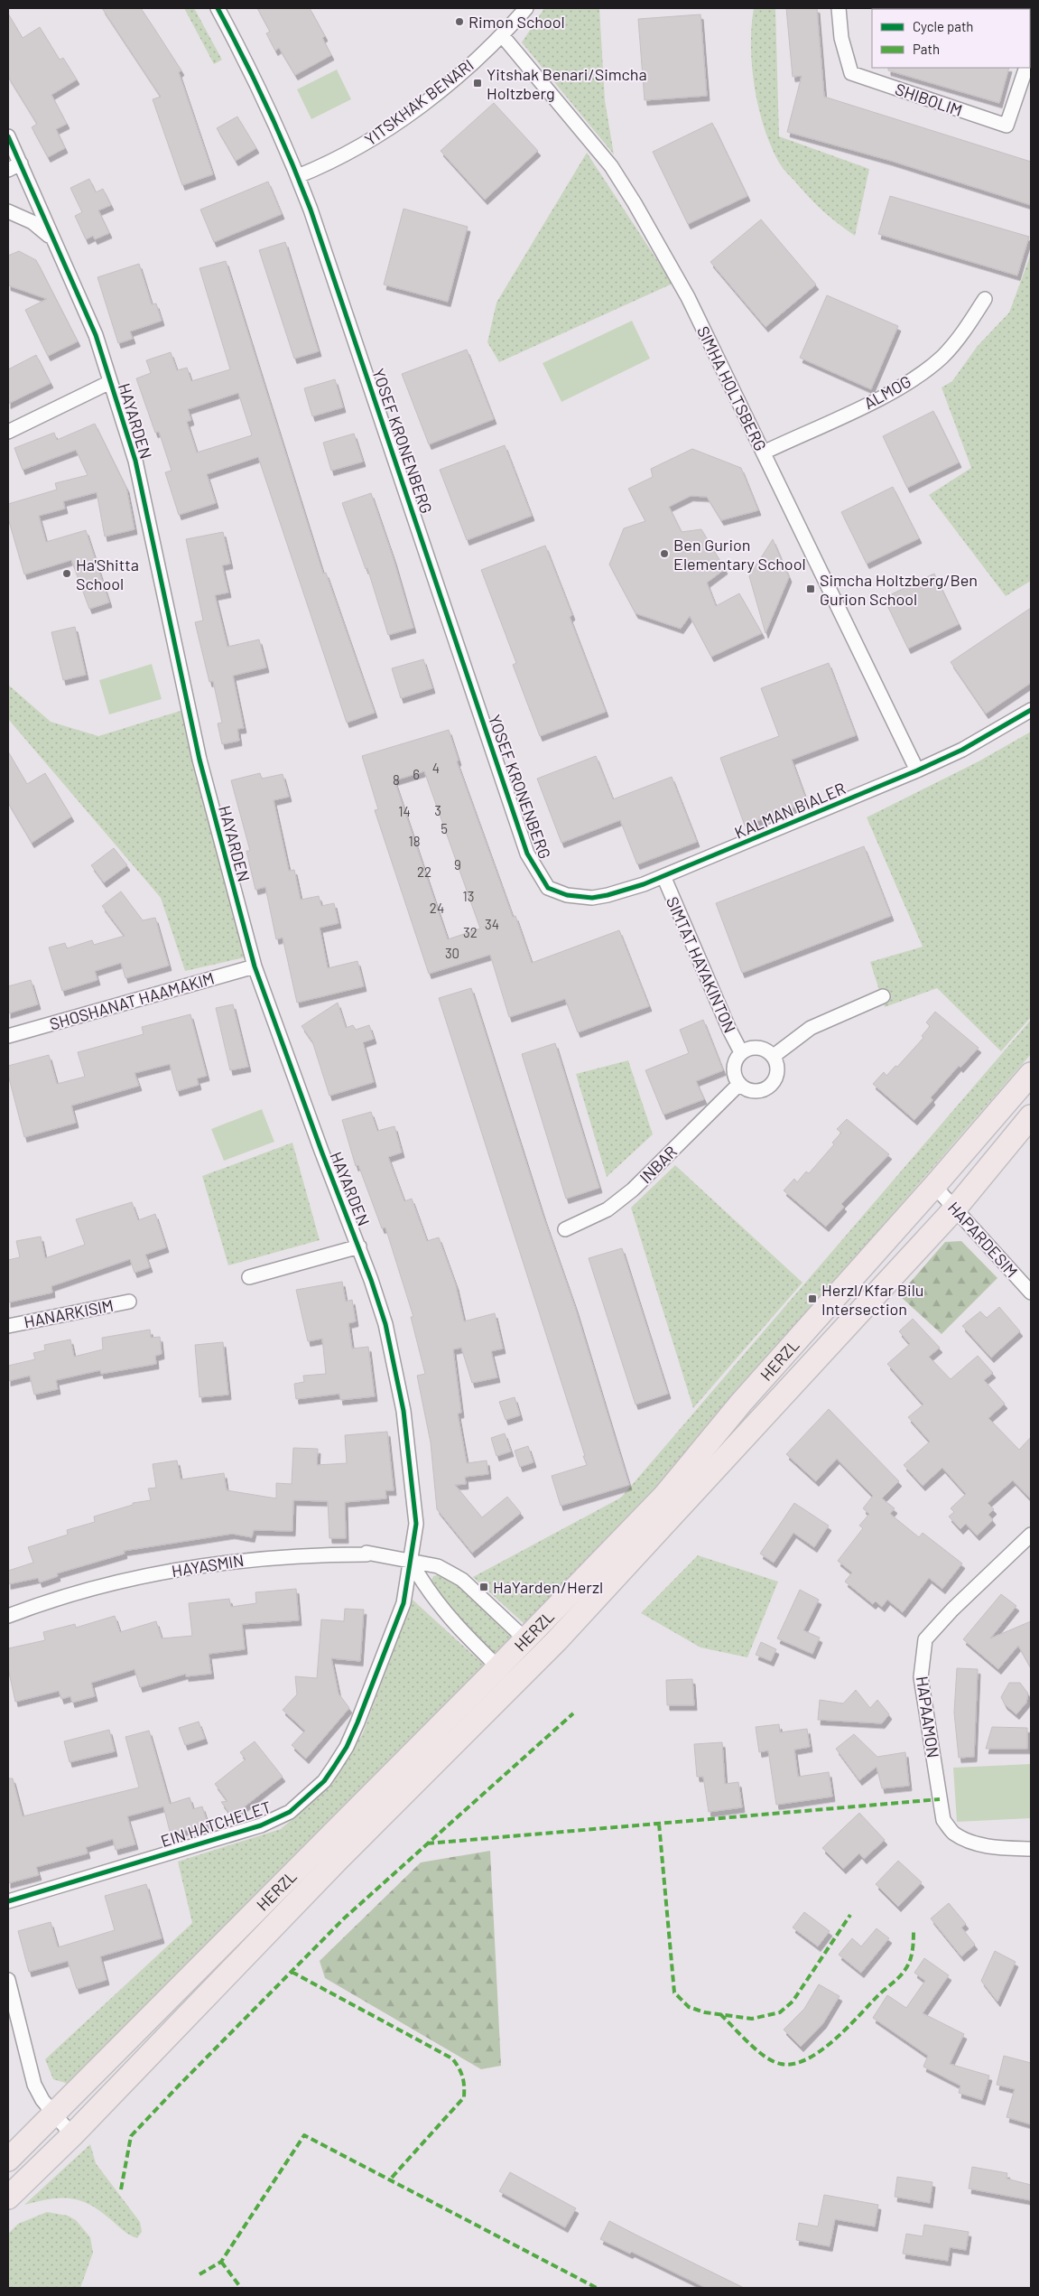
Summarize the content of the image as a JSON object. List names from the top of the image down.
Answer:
{
  "streets": {
    "main road": ["HERZL"],
    "street": [
      "SHIBOLIM",
      "YITSKHAK BENARI",
      "SIMHA HOLTSBERG",
      "ALMOG",
      "HAYARDEN",
      "YOSEF KRONENBERG",
      "KALMAN BIALER",
      "SIMTAT HAYAKINTON",
      "SHOSHANAT HAAMAKIM",
      "INBAR",
      "HAPARDESIM",
      "HANARKISIM",
      "HAYASMIN",
      "HAPAAMON",
      "EIN HATCHELET"
    ]
  },
  "crossings": [
    ["YITSKHAK BENARI", "SIMHA HOLTSBERG"],
    ["YITSKHAK BENARI", "YOSEF KRONENBERG"],
    ["SIMHA HOLTSBERG", "ALMOG"],
    ["SIMHA HOLTSBERG", "KALMAN BIALER"],
    ["HAYARDEN", "SHOSHANAT HAAMAKIM"],
    ["HAYARDEN", "HAYASMIN"],
    ["HAYARDEN", "EIN HATCHELET"],
    ["YOSEF KRONENBERG", "KALMAN BIALER"],
    ["KALMAN BIALER", "SIMTAT HAYAKINTON"],
    ["SIMTAT HAYAKINTON", "INBAR"],
    ["HAPARDESIM", "HERZL"],
    ["HERZL", "HAYASMIN"],
    ["HAYASMIN", "EIN HATCHELET"]
  ],
  "places": {
    "other": ["Rimon School", "Ben Gurion Elementary School", "Ha'Shitta School"],
    "transit": [
      "Yitshak Benari/Simcha Holtzberg",
      "Simcha Holtzberg/Ben Gurion School",
      "Herzl/Kfar Bilu Intersection",
      "HaYarden/Herzl"
    ]
  },
  "house_numbers": [
    "4",
    "6",
    "8",
    "3",
    "14",
    "5",
    "18",
    "9",
    "22",
    "13",
    "24",
    "34",
    "32",
    "30"
  ],
  "legend": ["Cycle path", "Path"]
}
